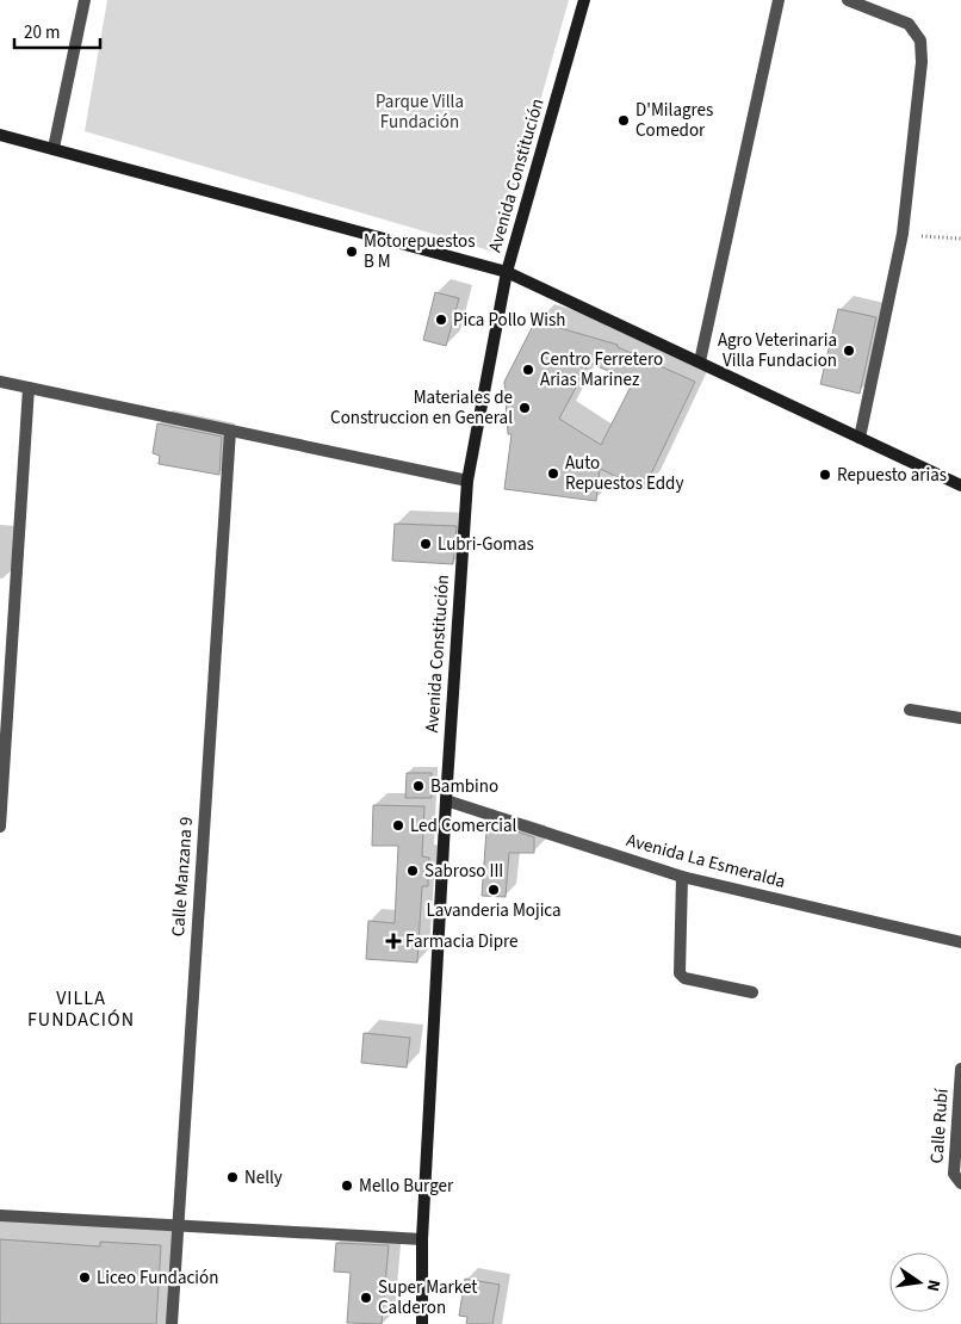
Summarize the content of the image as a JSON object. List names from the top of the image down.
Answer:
{
  "streets": {
    "main road": ["Avenida Constitución"],
    "street": ["Avenida La Esmeralda", "Calle Manzana 9", "Calle Rubí"]
  },
  "crossings": [
    ["Avenida Constitución", "Avenida La Esmeralda"]
  ],
  "districts": ["VILLA FUNDACIÓN"],
  "parks": ["Parque Villa Fundación"],
  "places": {
    "other": [
      "D'Milagres Comedor",
      "Motorepuestos B M",
      "Pica Pollo Wish",
      "Agro Veterinaria Villa Fundacion",
      "Centro Ferretero Arias Marinez",
      "Materiales de Construccion en General",
      "Auto Repuestos Eddy",
      "Repuesto arias",
      "Lubri-Gomas",
      "Bambino",
      "Led Comercial",
      "Sabroso III",
      "Lavanderia Mojica",
      "Nelly",
      "Mello Burger",
      "Liceo Fundación",
      "Super Market Calderon"
    ],
    "health": ["Farmacia Dipre"]
  },
  "scale_bar": "20 m",
  "north": "right"
}
